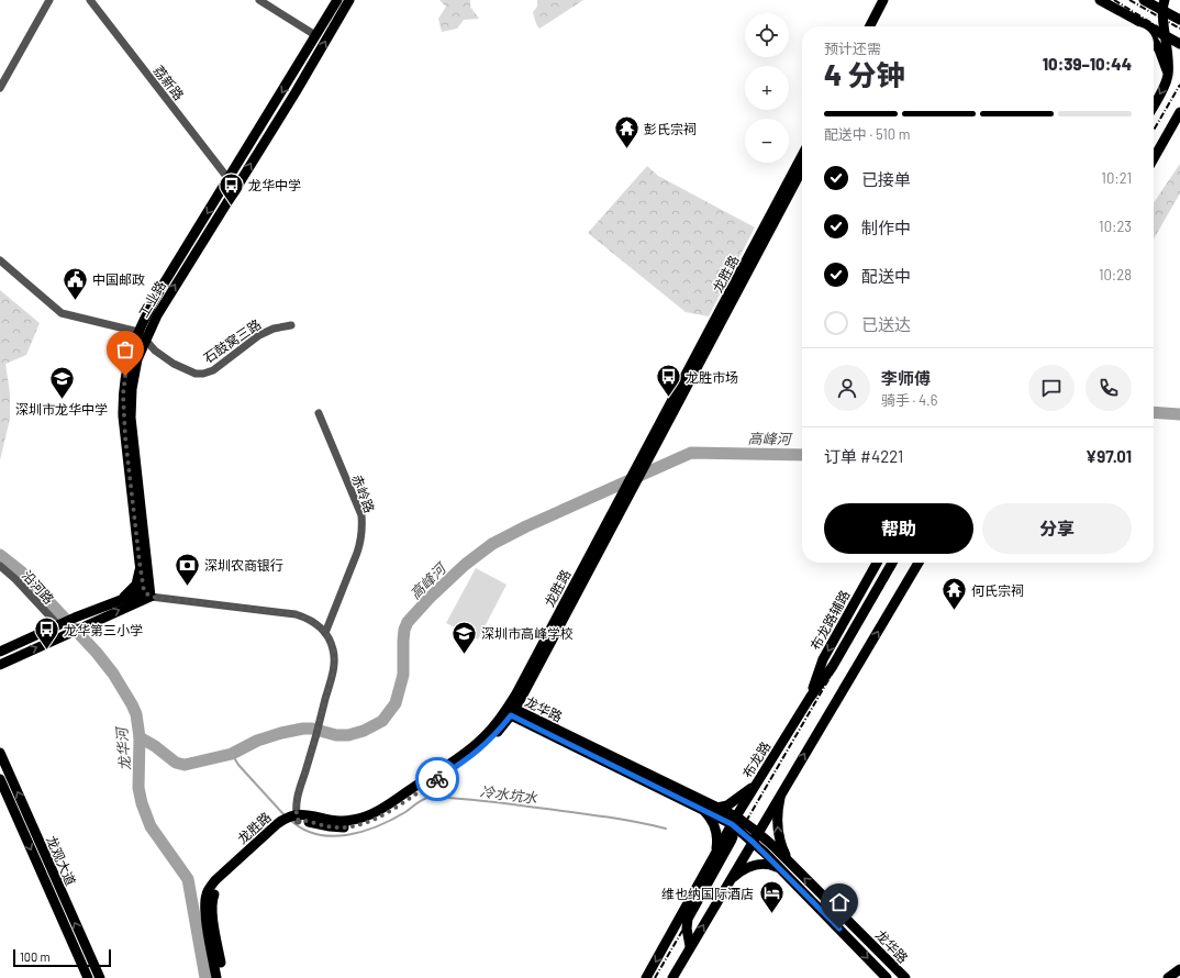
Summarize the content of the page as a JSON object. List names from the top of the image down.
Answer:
{
  "streets": {
    "main road": [
      "龙胜路",
      "工业路",
      "布龙路辅路",
      "龙华路",
      "布龙路",
      "龙观大道"
    ],
    "street": [
      "荔新路",
      "石鼓窝三路",
      "赤岭路",
      "沿河路"
    ]
  },
  "crossings": [
    ["荔新路", "工业路"],
    ["龙胜路", "龙华路"],
    ["工业路", "石鼓窝三路"],
    ["布龙路辅路", "布龙路"],
    ["龙华路", "布龙路"]
  ],
  "water": ["高峰河", "龙华河", "冷水坑水"],
  "places": {
    "temple": ["彭氏宗祠", "何氏宗祠"],
    "bus stop": ["龙华中学", "龙胜市场", "龙华第三小学"],
    "public building": ["中国邮政"],
    "school or university": ["深圳市龙华中学", "深圳市高峰学校"],
    "bank": ["深圳农商银行"],
    "hotel": ["维也纳国际酒店"]
  },
  "scale_bar": "100 m",
  "page": {
    "map_buttons": ["+", "−"],
    "heading": ["4 分钟", "预计还需", "10:39–10:44"],
    "panel": [
      "李师傅",
      "骑手 · 4.6",
      "订单 #4221",
      "¥97.01"
    ],
    "bar": "配送中 · 510 m",
    "list": [
      ["已接单", "10:21"],
      ["制作中", "10:23"],
      ["配送中", "10:28"],
      "已送达"
    ],
    "buttons": ["帮助", "分享"],
    "scale": "100 m"
  }
}
